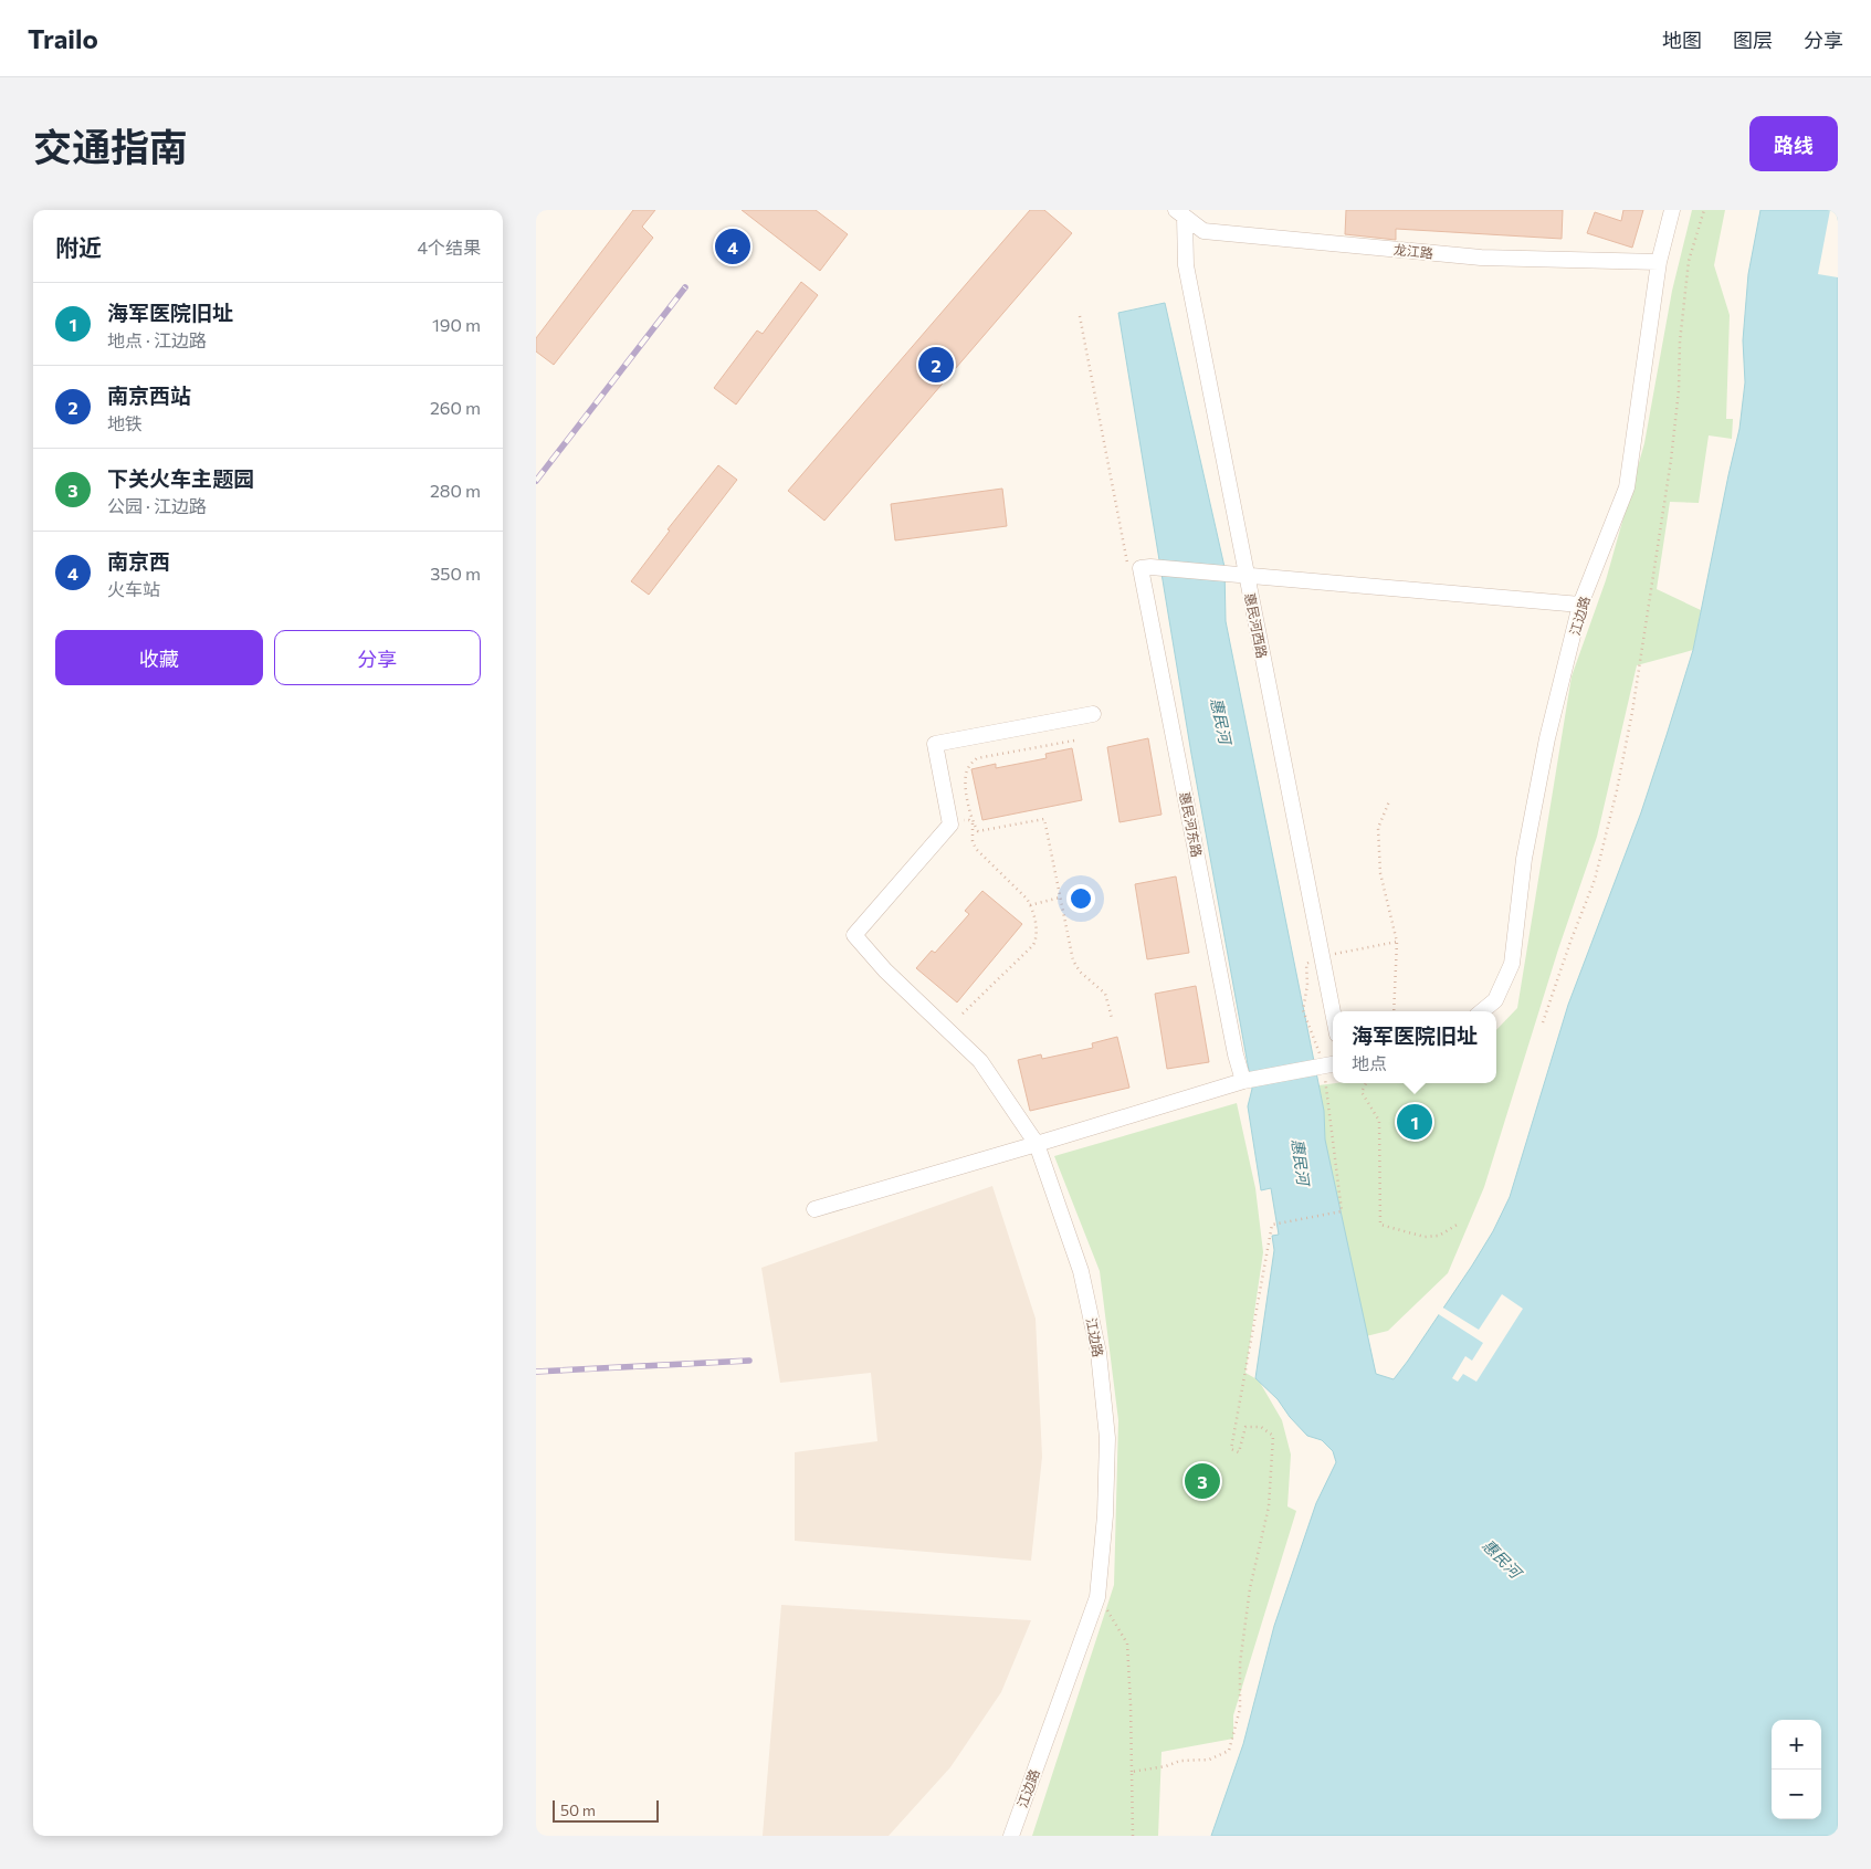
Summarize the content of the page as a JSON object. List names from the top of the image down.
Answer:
{
  "streets": {
    "street": [
      "龙江路",
      "江边路",
      "惠民河西路",
      "惠民河东路"
    ]
  },
  "crossings": [
    ["龙江路", "江边路"],
    ["龙江路", "惠民河西路"],
    ["惠民河西路", "惠民河东路"]
  ],
  "water": ["惠民河"],
  "scale_bar": "50 m",
  "page": {
    "header": "Trailo",
    "nav": ["地图", "图层", "分享"],
    "title": "交通指南",
    "buttons": [
      "路线",
      ["收藏", "分享"]
    ],
    "heading": ["附近", "4个结果"],
    "pins": [
      "4",
      "2",
      "1",
      "3"
    ],
    "list": [
      {
        "mark": "1",
        "name": "海军医院旧址",
        "note": "地点 · 江边路",
        "value": "190 m"
      },
      {
        "mark": "2",
        "name": "南京西站",
        "note": "地铁",
        "value": "260 m"
      },
      {
        "mark": "3",
        "name": "下关火车主题园",
        "note": "公园 · 江边路",
        "value": "280 m"
      },
      {
        "mark": "4",
        "name": "南京西",
        "note": "火车站",
        "value": "350 m"
      }
    ],
    "popup": ["海军医院旧址", "地点"],
    "map_buttons": ["+", "−"],
    "scale": "50 m"
  }
}
